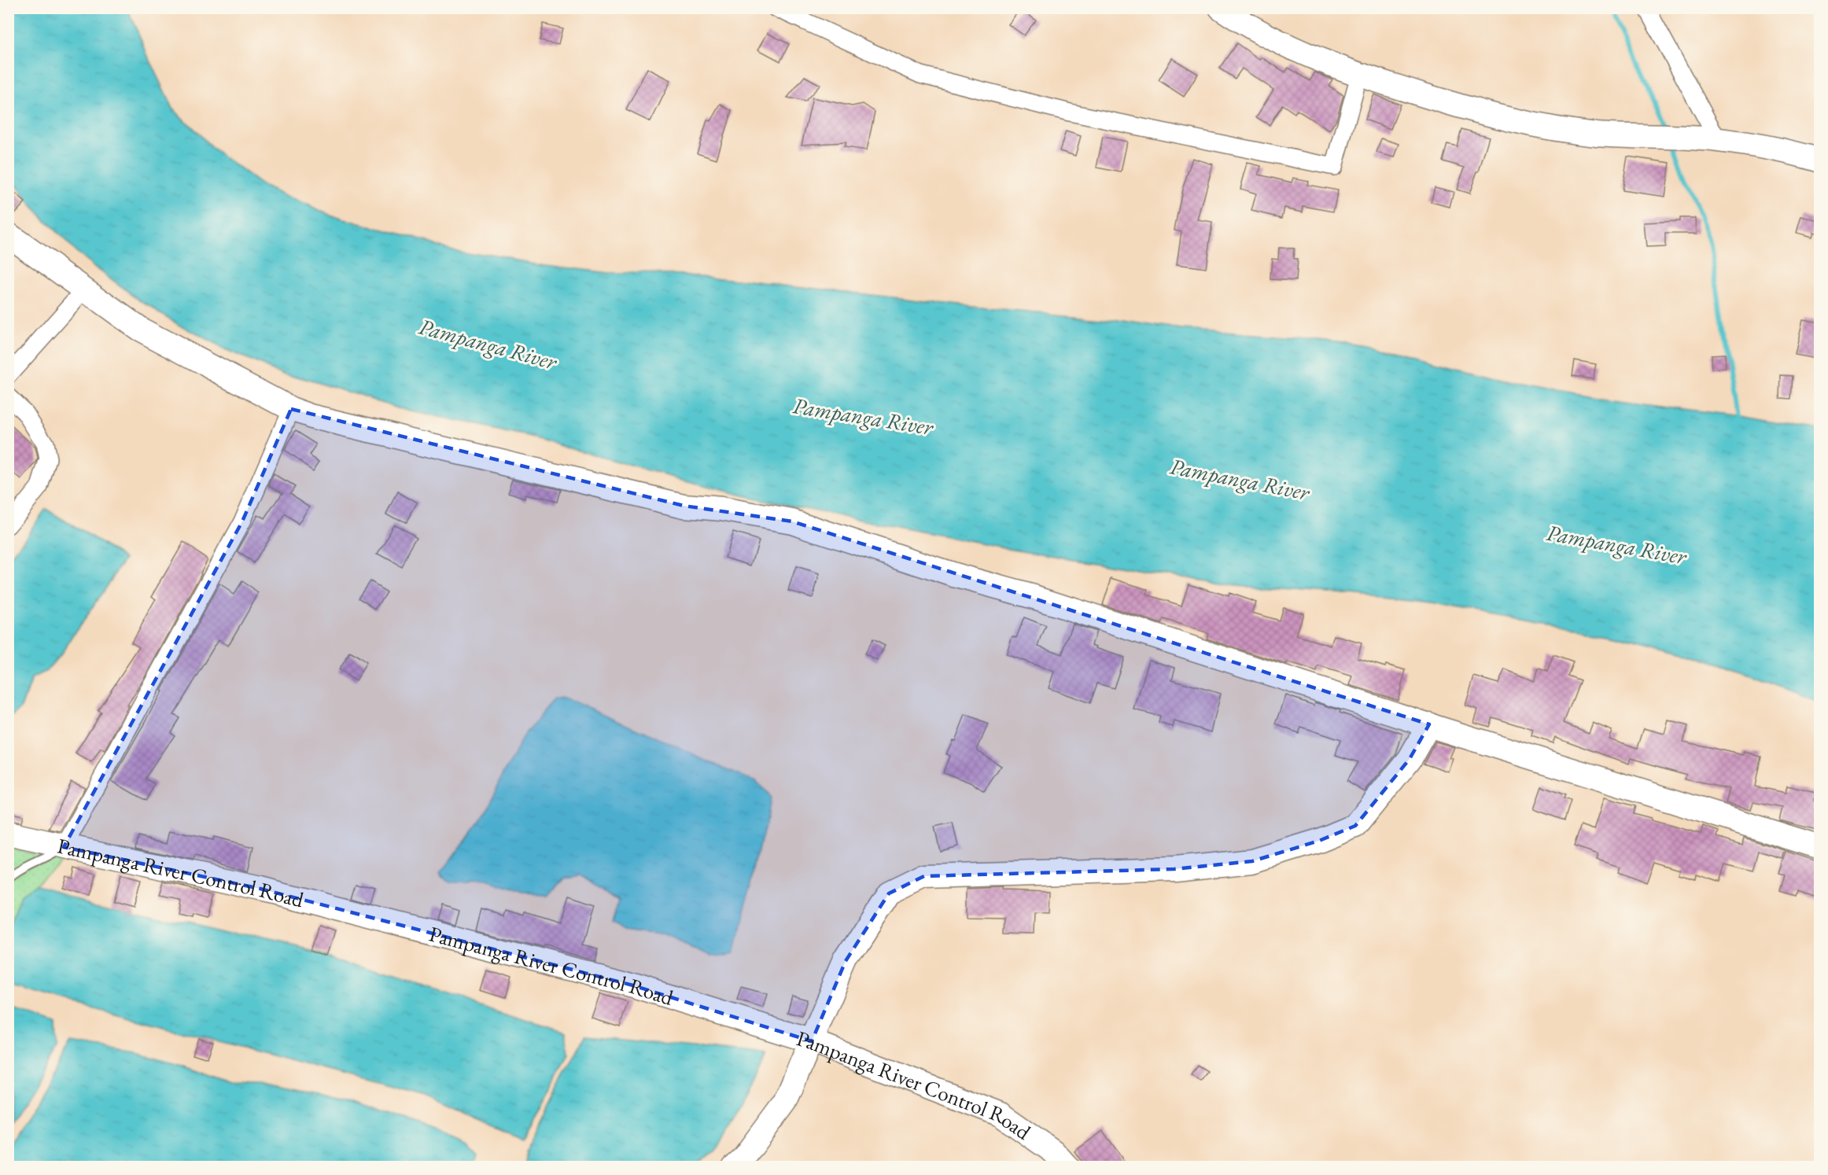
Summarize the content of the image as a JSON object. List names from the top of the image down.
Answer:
{
  "streets": {
    "street": ["Pampanga River Control Road"]
  },
  "water": ["Pampanga River"]
}
